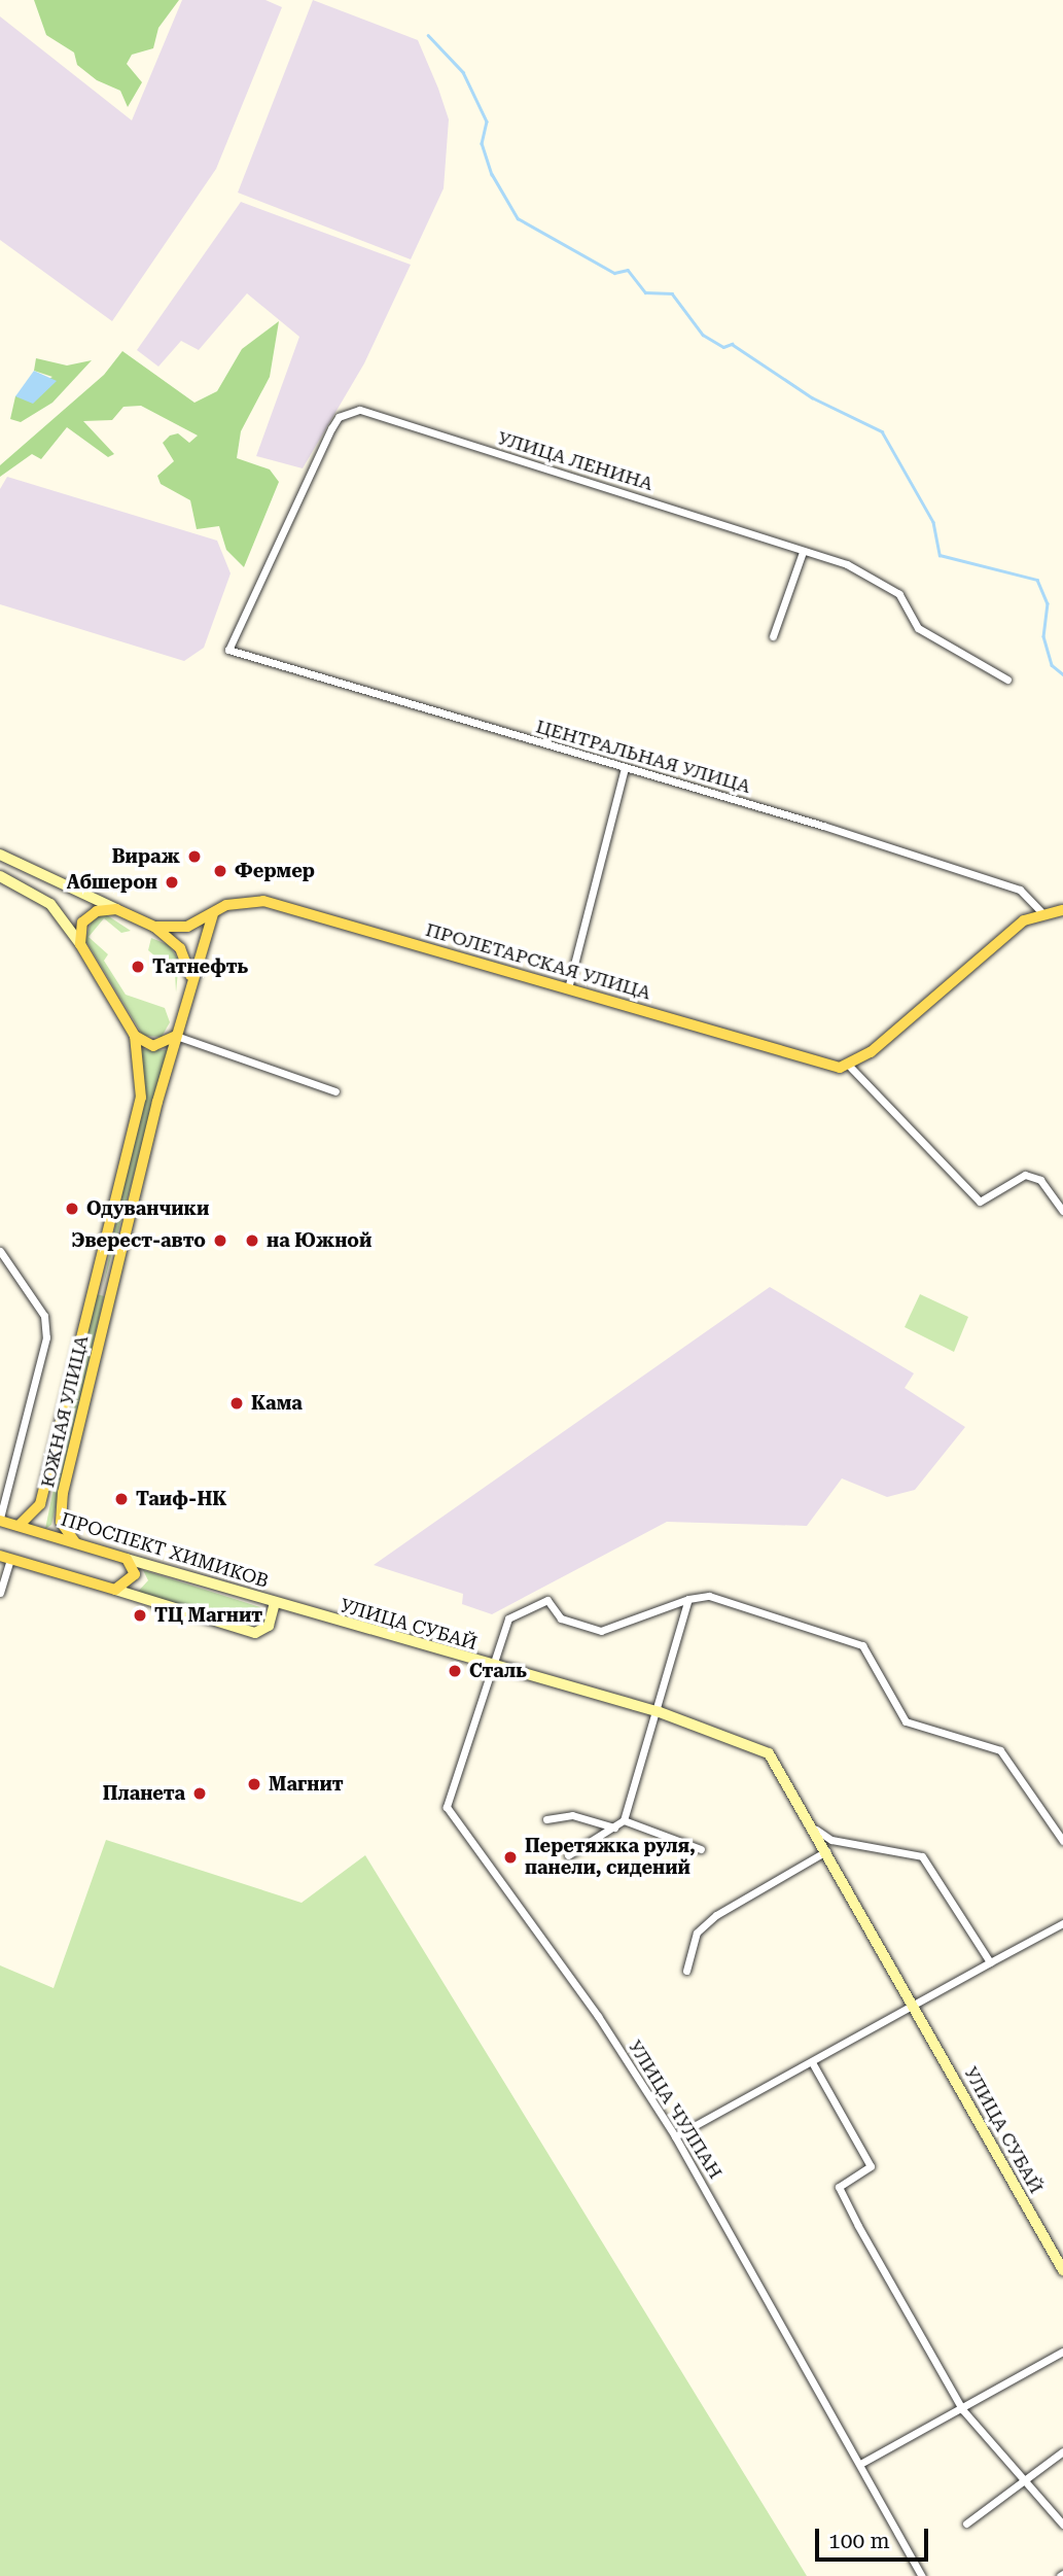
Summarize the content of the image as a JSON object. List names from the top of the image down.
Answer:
{
  "streets": {
    "main road": ["ПРОЛЕТАРСКАЯ УЛИЦА", "ЮЖНАЯ УЛИЦА", "ПРОСПЕКТ ХИМИКОВ"],
    "street": [
      "УЛИЦА ЛЕНИНА",
      "ЦЕНТРАЛЬНАЯ УЛИЦА",
      "УЛИЦА СУБАЙ",
      "УЛИЦА ЧУЛПАН"
    ]
  },
  "crossings": [
    ["УЛИЦА ЛЕНИНА", "ЦЕНТРАЛЬНАЯ УЛИЦА"],
    ["ЮЖНАЯ УЛИЦА", "ПРОСПЕКТ ХИМИКОВ"],
    ["ПРОСПЕКТ ХИМИКОВ", "УЛИЦА СУБАЙ"],
    ["УЛИЦА СУБАЙ", "УЛИЦА ЧУЛПАН"]
  ],
  "places": [
    "Вираж",
    "Фермер",
    "Абшерон",
    "Татнефть",
    "Одуванчики",
    "Эверест-авто",
    "на Южной",
    "Кама",
    "Таиф-НК",
    "ТЦ Магнит",
    "Сталь",
    "Магнит",
    "Планета",
    "Перетяжка руля, панели, сидений"
  ],
  "scale_bar": "100 m"
}
